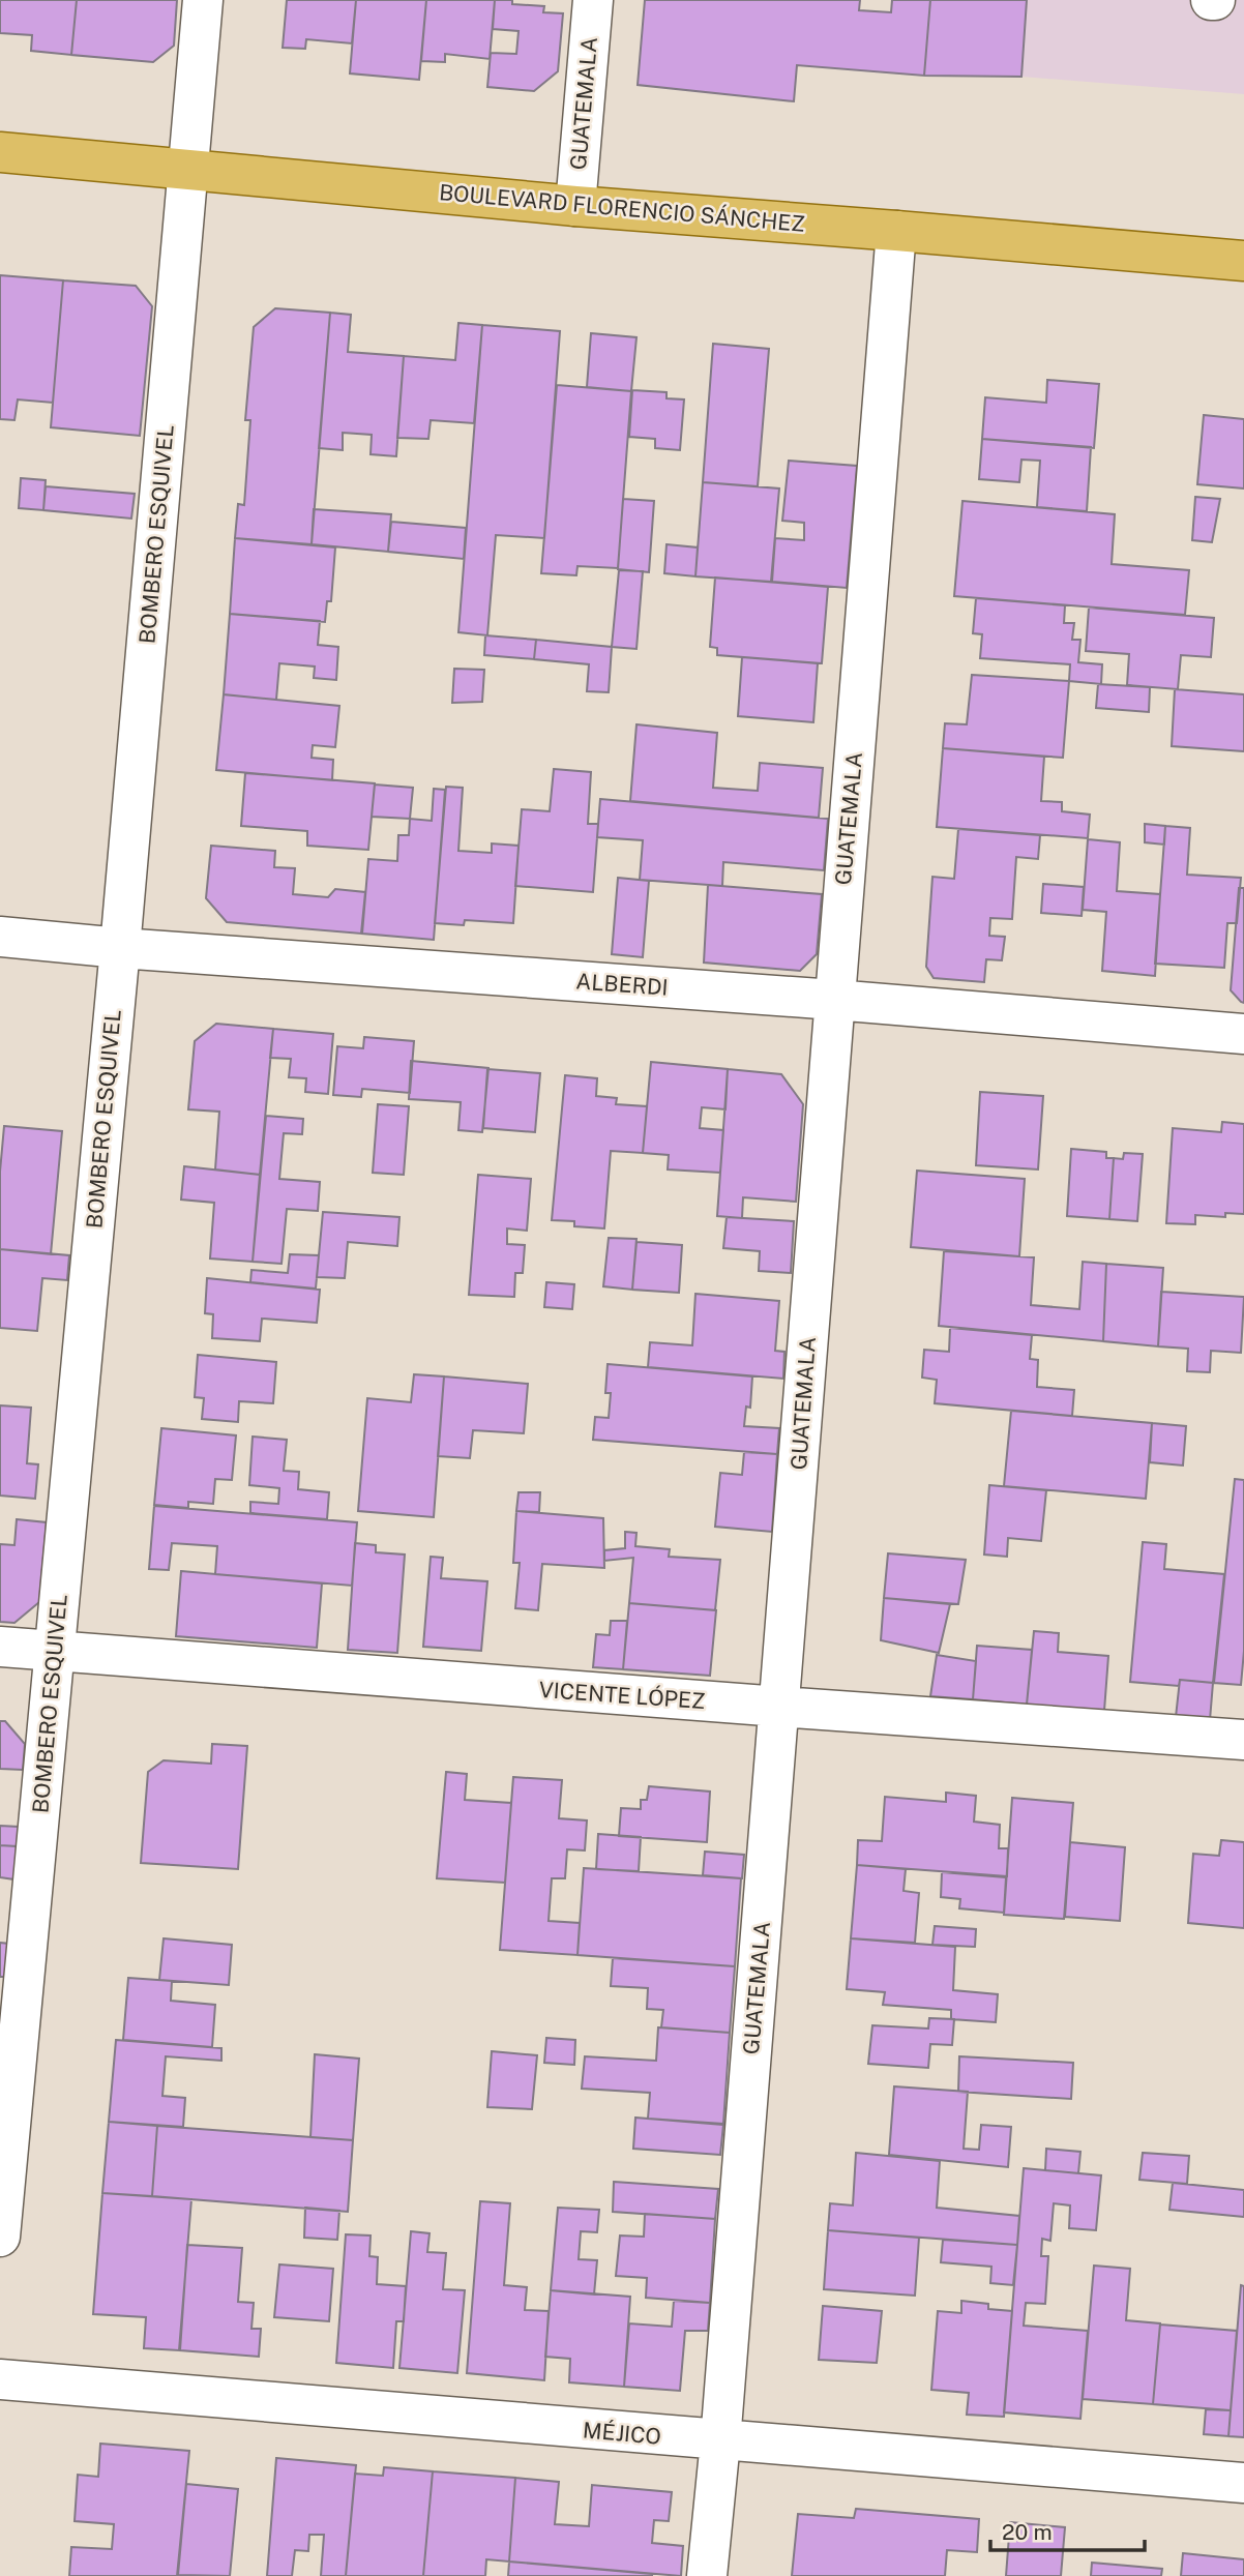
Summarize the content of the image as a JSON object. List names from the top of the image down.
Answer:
{
  "streets": {
    "main road": ["BOULEVARD FLORENCIO SÁNCHEZ"],
    "street": [
      "GUATEMALA",
      "BOMBERO ESQUIVEL",
      "ALBERDI",
      "VICENTE LÓPEZ",
      "MÉJICO"
    ]
  },
  "crossings": [
    ["GUATEMALA", "BOULEVARD FLORENCIO SÁNCHEZ"],
    ["GUATEMALA", "ALBERDI"],
    ["GUATEMALA", "VICENTE LÓPEZ"],
    ["GUATEMALA", "MÉJICO"],
    ["BOULEVARD FLORENCIO SÁNCHEZ", "BOMBERO ESQUIVEL"],
    ["BOMBERO ESQUIVEL", "ALBERDI"],
    ["BOMBERO ESQUIVEL", "VICENTE LÓPEZ"]
  ],
  "scale_bar": "20 m"
}
